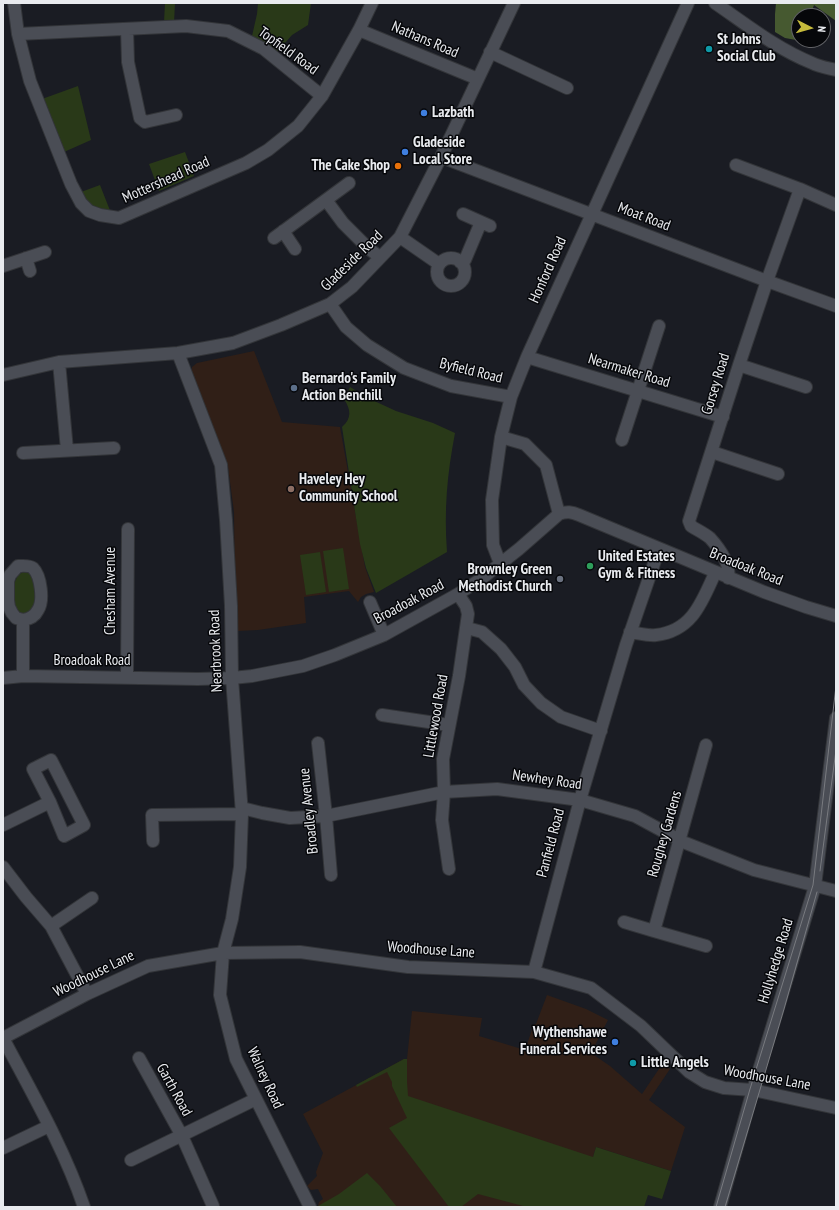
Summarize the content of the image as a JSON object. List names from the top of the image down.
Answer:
{
  "streets": {
    "street": [
      "Nathans Road",
      "Topfield Road",
      "Mottershead Road",
      "Moat Road",
      "Gladeside Road",
      "Honford Road",
      "Byfield Road",
      "Nearmaker Road",
      "Gorsey Road",
      "Broadoak Road",
      "Chesham Avenue",
      "Nearbrook Road",
      "Littlewood Road",
      "Newhey Road",
      "Broadley Avenue",
      "Roughey Gardens",
      "Panfield Road",
      "Woodhouse Lane",
      "Hollyhedge Road",
      "Walney Road",
      "Garth Road"
    ]
  },
  "crossings": [
    ["Nathans Road", "Mottershead Road"],
    ["Nathans Road", "Gladeside Road"],
    ["Topfield Road", "Mottershead Road"],
    ["Moat Road", "Gladeside Road"],
    ["Moat Road", "Honford Road"],
    ["Moat Road", "Gorsey Road"],
    ["Gladeside Road", "Byfield Road"],
    ["Gladeside Road", "Nearbrook Road"],
    ["Honford Road", "Byfield Road"],
    ["Honford Road", "Nearmaker Road"],
    ["Honford Road", "Broadoak Road"],
    ["Nearmaker Road", "Gorsey Road"],
    ["Gorsey Road", "Broadoak Road"],
    ["Broadoak Road", "Chesham Avenue"],
    ["Broadoak Road", "Nearbrook Road"],
    ["Broadoak Road", "Littlewood Road"],
    ["Broadoak Road", "Panfield Road"],
    ["Nearbrook Road", "Newhey Road"],
    ["Nearbrook Road", "Woodhouse Lane"],
    ["Nearbrook Road", "Walney Road"],
    ["Littlewood Road", "Newhey Road"],
    ["Newhey Road", "Broadley Avenue"],
    ["Newhey Road", "Roughey Gardens"],
    ["Newhey Road", "Panfield Road"],
    ["Newhey Road", "Hollyhedge Road"],
    ["Panfield Road", "Woodhouse Lane"],
    ["Woodhouse Lane", "Hollyhedge Road"],
    ["Woodhouse Lane", "Walney Road"],
    ["Walney Road", "Garth Road"]
  ],
  "places": [
    "St Johns Social Club",
    "Lazbath",
    "Gladeside Local Store",
    "The Cake Shop",
    "Bernardo's Family Action Benchill",
    "Haveley Hey Community School",
    "United Estates Gym & Fitness",
    "Brownley Green Methodist Church",
    "Wythenshawe Funeral Services",
    "Little Angels"
  ],
  "north": "right"
}
